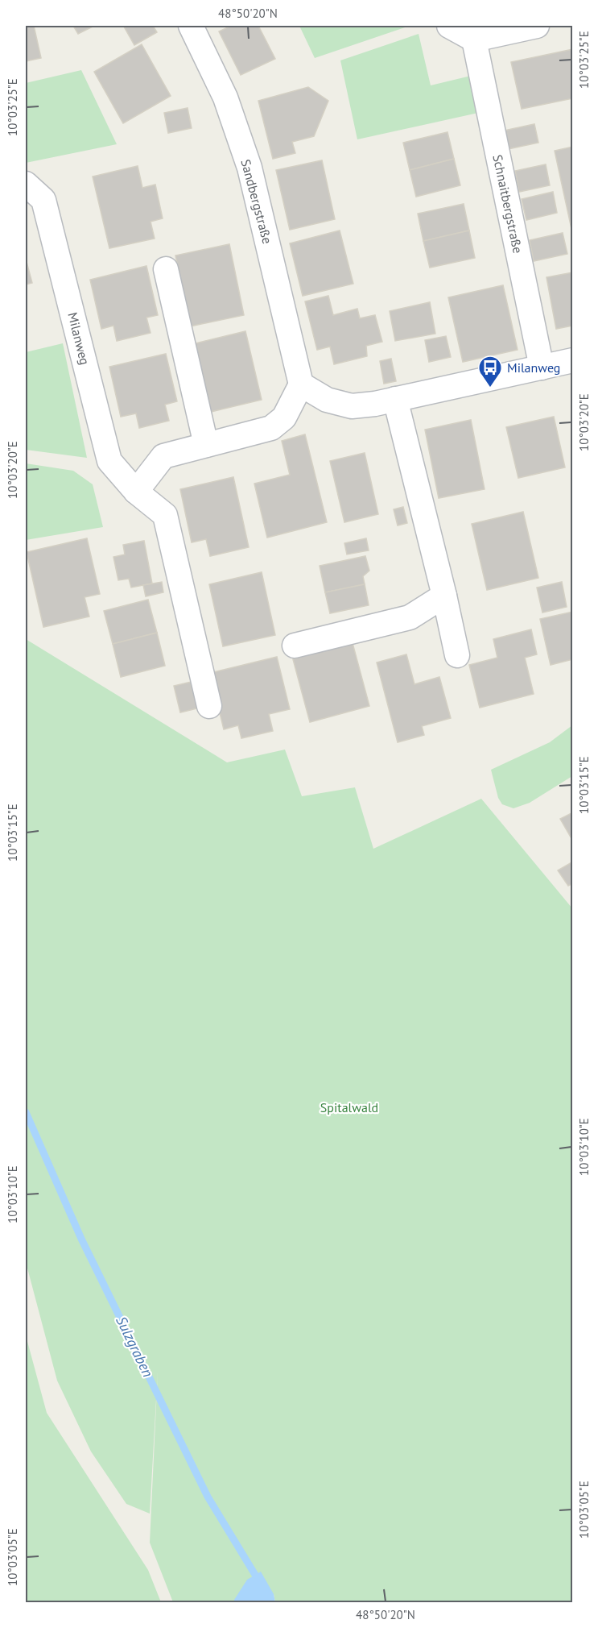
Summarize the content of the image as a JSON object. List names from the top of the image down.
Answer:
{
  "streets": {
    "street": ["Sandbergstraße", "Schnaitbergstraße", "Milanweg"]
  },
  "water": ["Sulzgraben"],
  "parks": ["Spitalwald"],
  "places": {
    "bus stop": ["Milanweg"]
  },
  "coordinates": [
    "48°50'20\"N",
    "10°03'25\"E",
    "10°03'20\"E",
    "10°03'15\"E",
    "10°03'10\"E",
    "10°03'05\"E"
  ]
}
